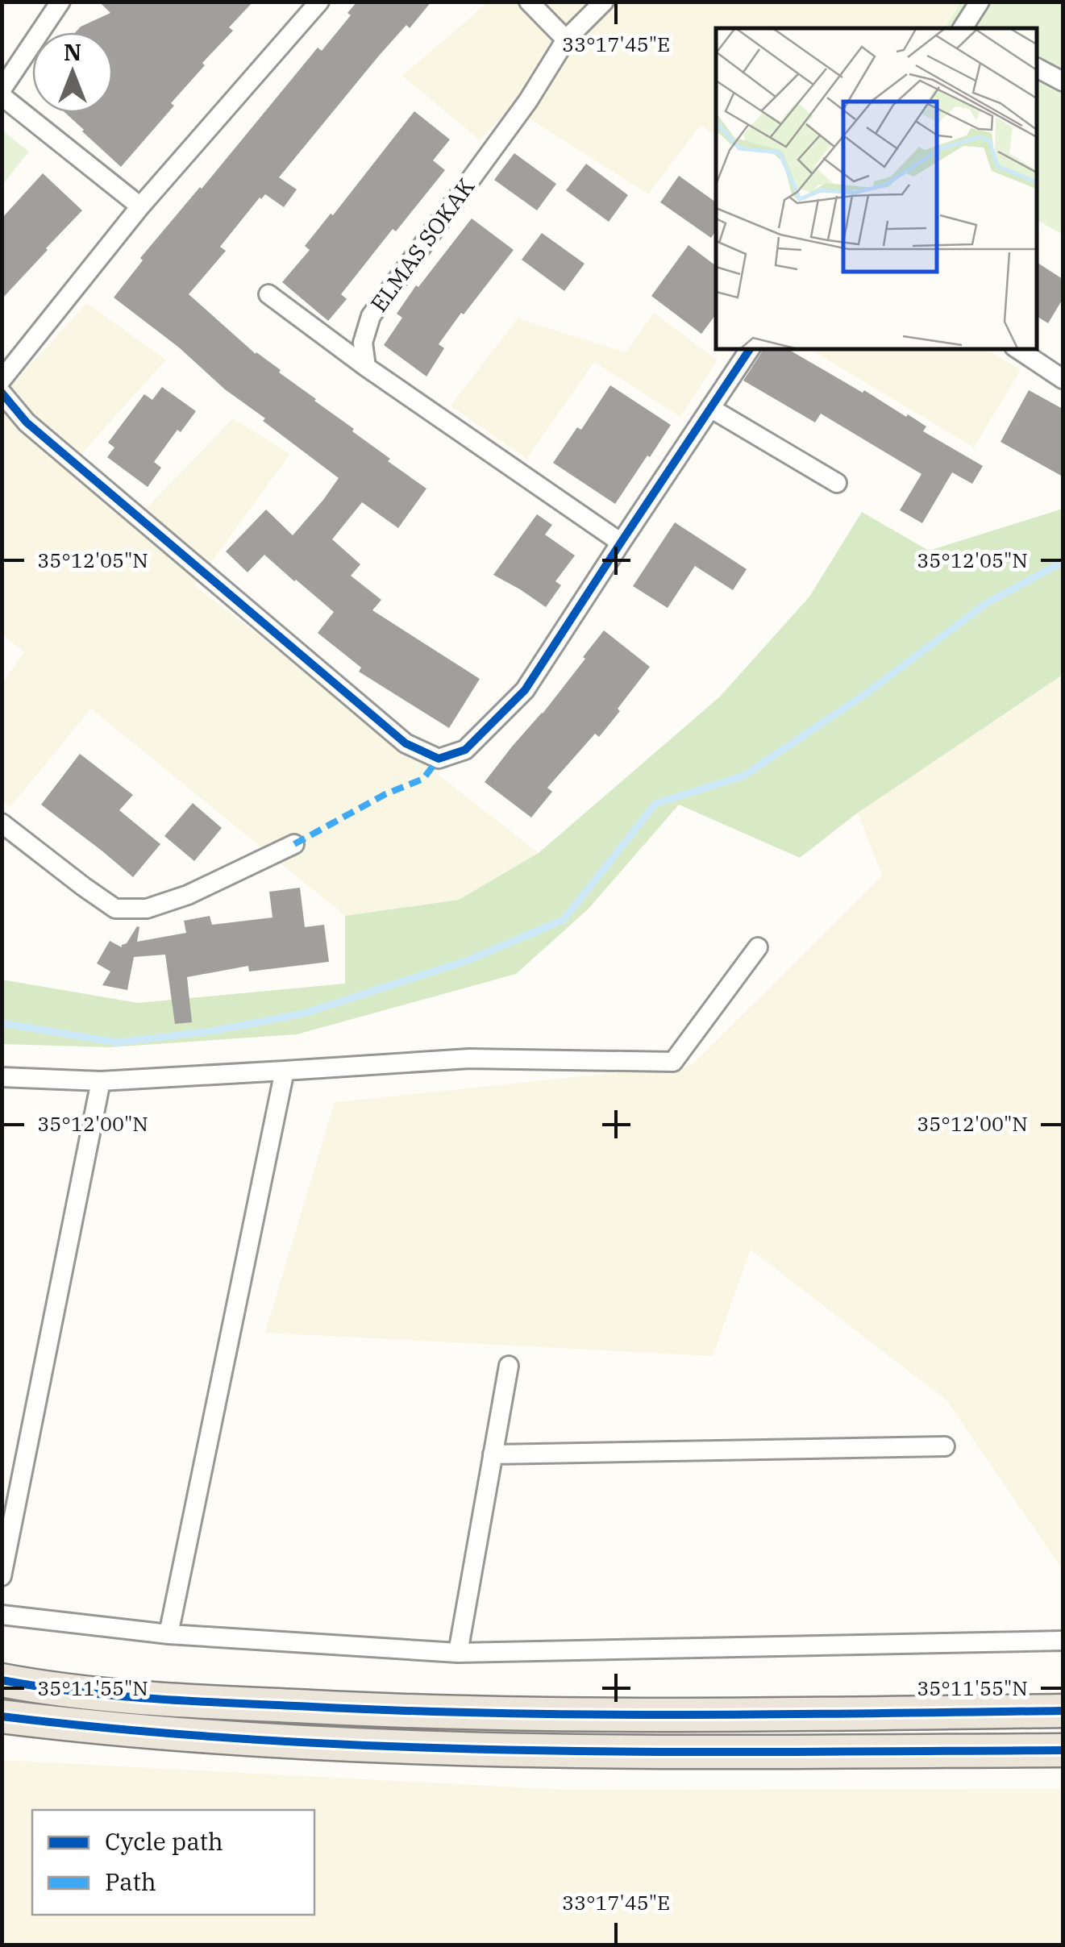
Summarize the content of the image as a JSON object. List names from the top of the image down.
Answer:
{
  "streets": {
    "street": ["ELMAS SOKAK"]
  },
  "legend": ["Cycle path", "Path"],
  "north": "top",
  "coordinates": [
    "33°17'45\"E",
    "35°12'05\"N",
    "35°12'00\"N",
    "35°11'55\"N"
  ]
}
